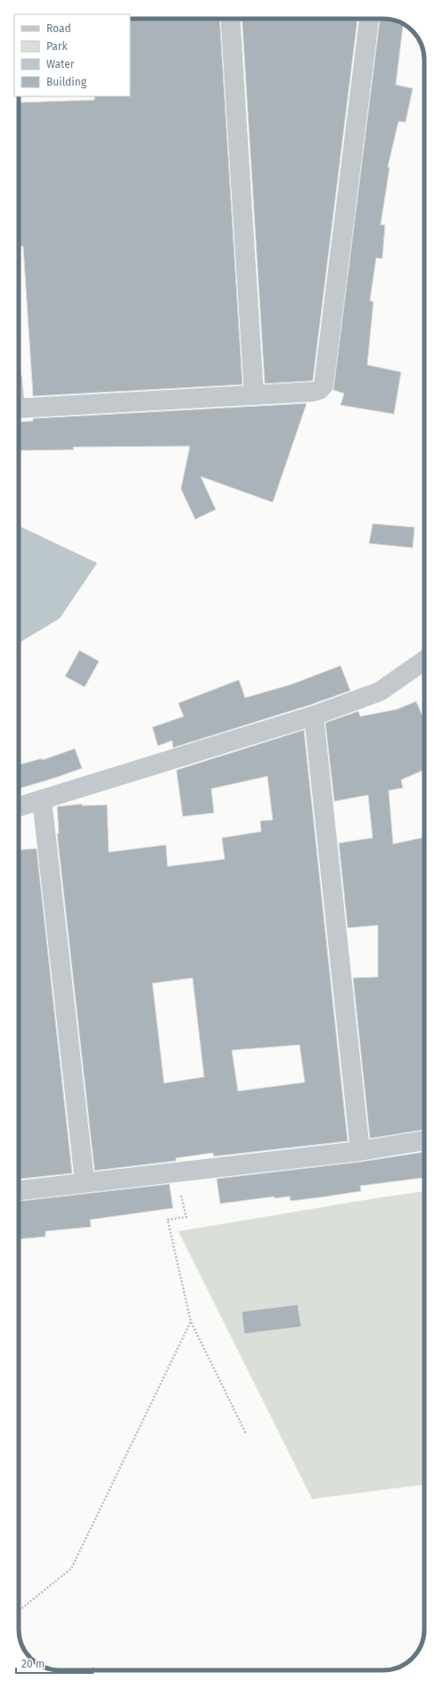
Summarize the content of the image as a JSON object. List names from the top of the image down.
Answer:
{
  "legend": [
    "Road",
    "Park",
    "Water",
    "Building"
  ],
  "scale_bar": "20 m"
}
